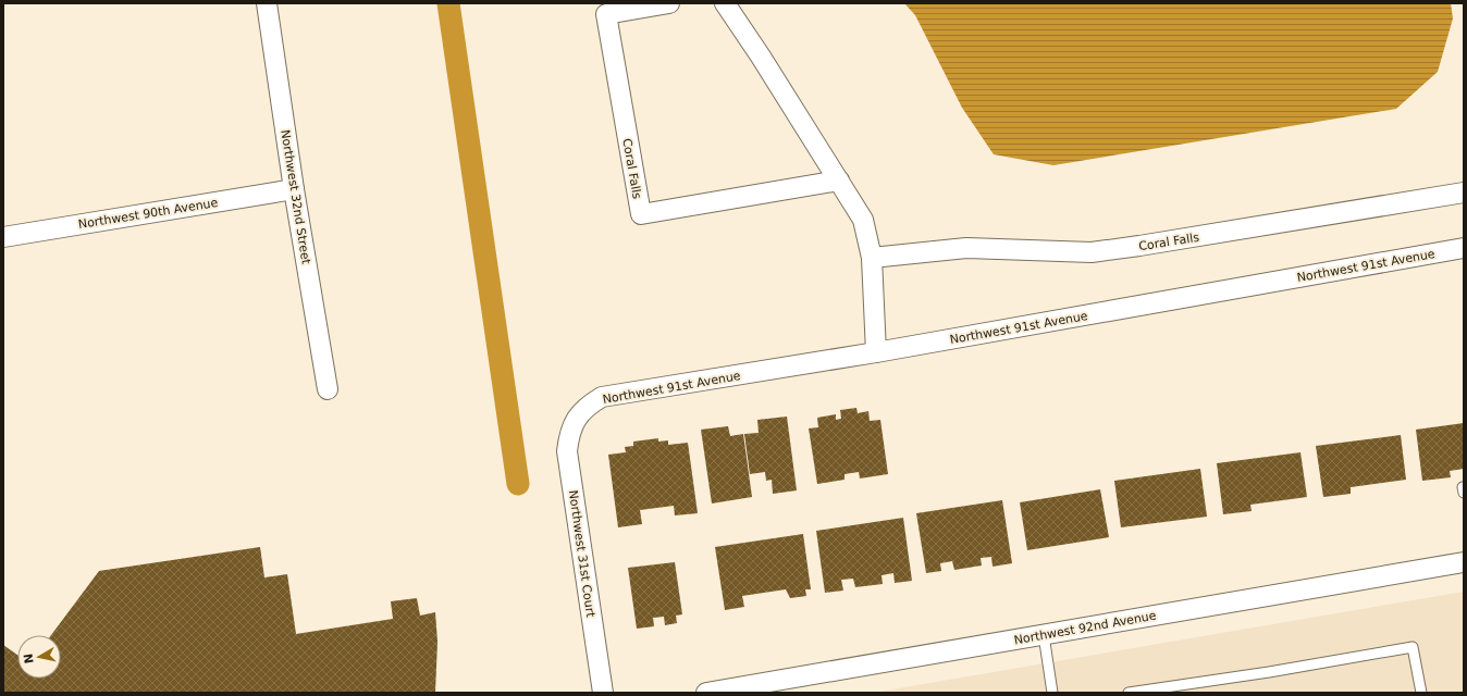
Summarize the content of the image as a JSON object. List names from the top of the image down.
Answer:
{
  "streets": {
    "street": [
      "Coral Falls",
      "Northwest 32nd Street",
      "Northwest 90th Avenue",
      "Northwest 91st Avenue",
      "Northwest 31st Court",
      "Northwest 92nd Avenue"
    ]
  },
  "crossings": [
    ["Northwest 32nd Street", "Northwest 90th Avenue"],
    ["Northwest 91st Avenue", "Northwest 31st Court"]
  ],
  "north": "left"
}
